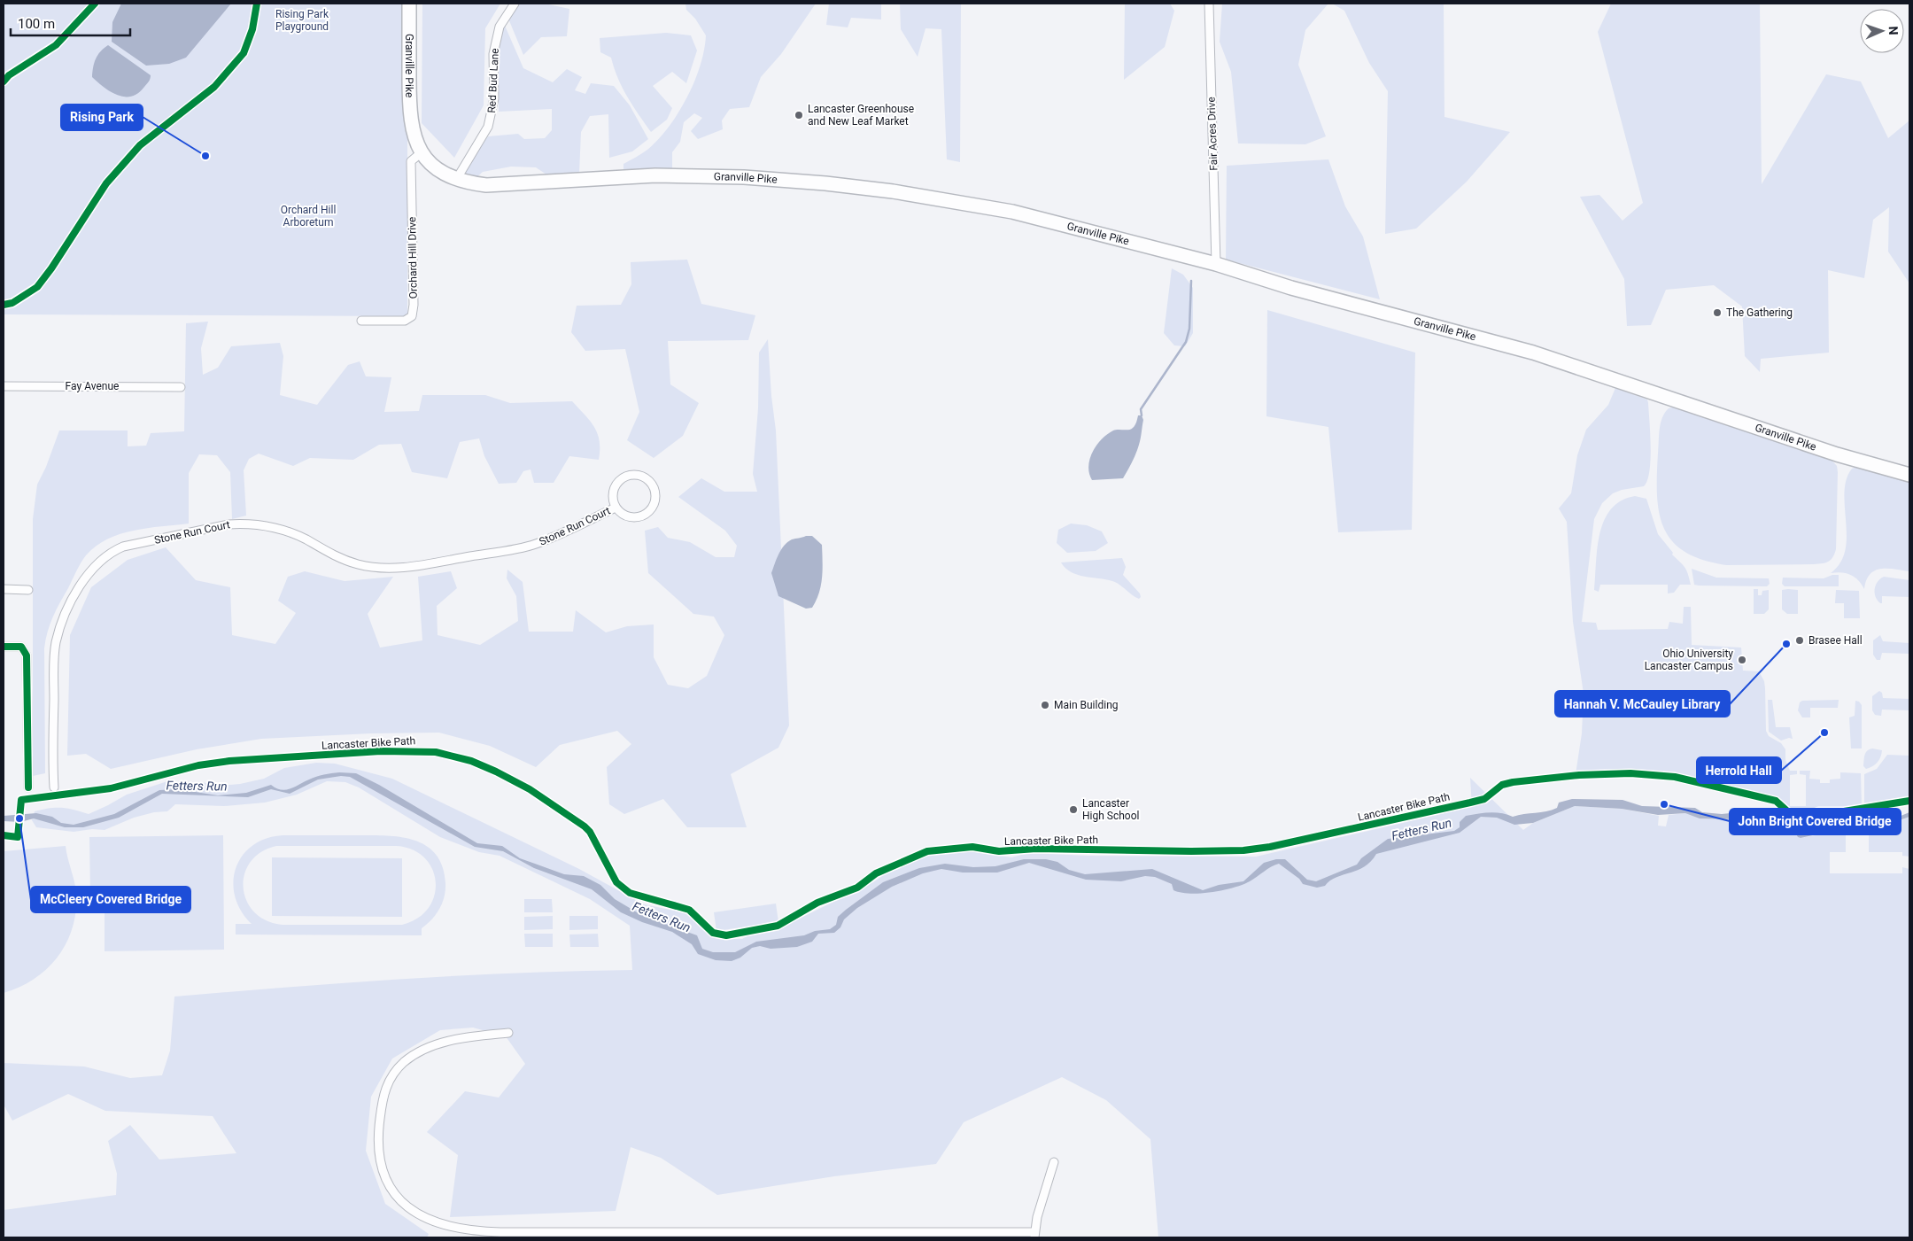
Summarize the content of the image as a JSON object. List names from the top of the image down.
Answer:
{
  "streets": {
    "highway": ["Granville Pike"],
    "street": [
      "Red Bud Lane",
      "Fair Acres Drive",
      "Orchard Hill Drive",
      "Fay Avenue",
      "Stone Run Court"
    ],
    "cycle path": ["Lancaster Bike Path"]
  },
  "crossings": [
    ["Granville Pike", "Red Bud Lane"],
    ["Granville Pike", "Fair Acres Drive"],
    ["Granville Pike", "Orchard Hill Drive"]
  ],
  "water": ["Fetters Run"],
  "parks": ["Rising Park Playground", "Orchard Hill Arboretum"],
  "places": [
    "Lancaster Greenhouse and New Leaf Market",
    "Rising Park",
    "The Gathering",
    "Brasee Hall",
    "Hannah V. McCauley Library",
    "Ohio University Lancaster Campus",
    "Main Building",
    "Herrold Hall",
    "John Bright Covered Bridge",
    "Lancaster High School",
    "McCleery Covered Bridge"
  ],
  "scale_bar": "100 m",
  "north": "right"
}
